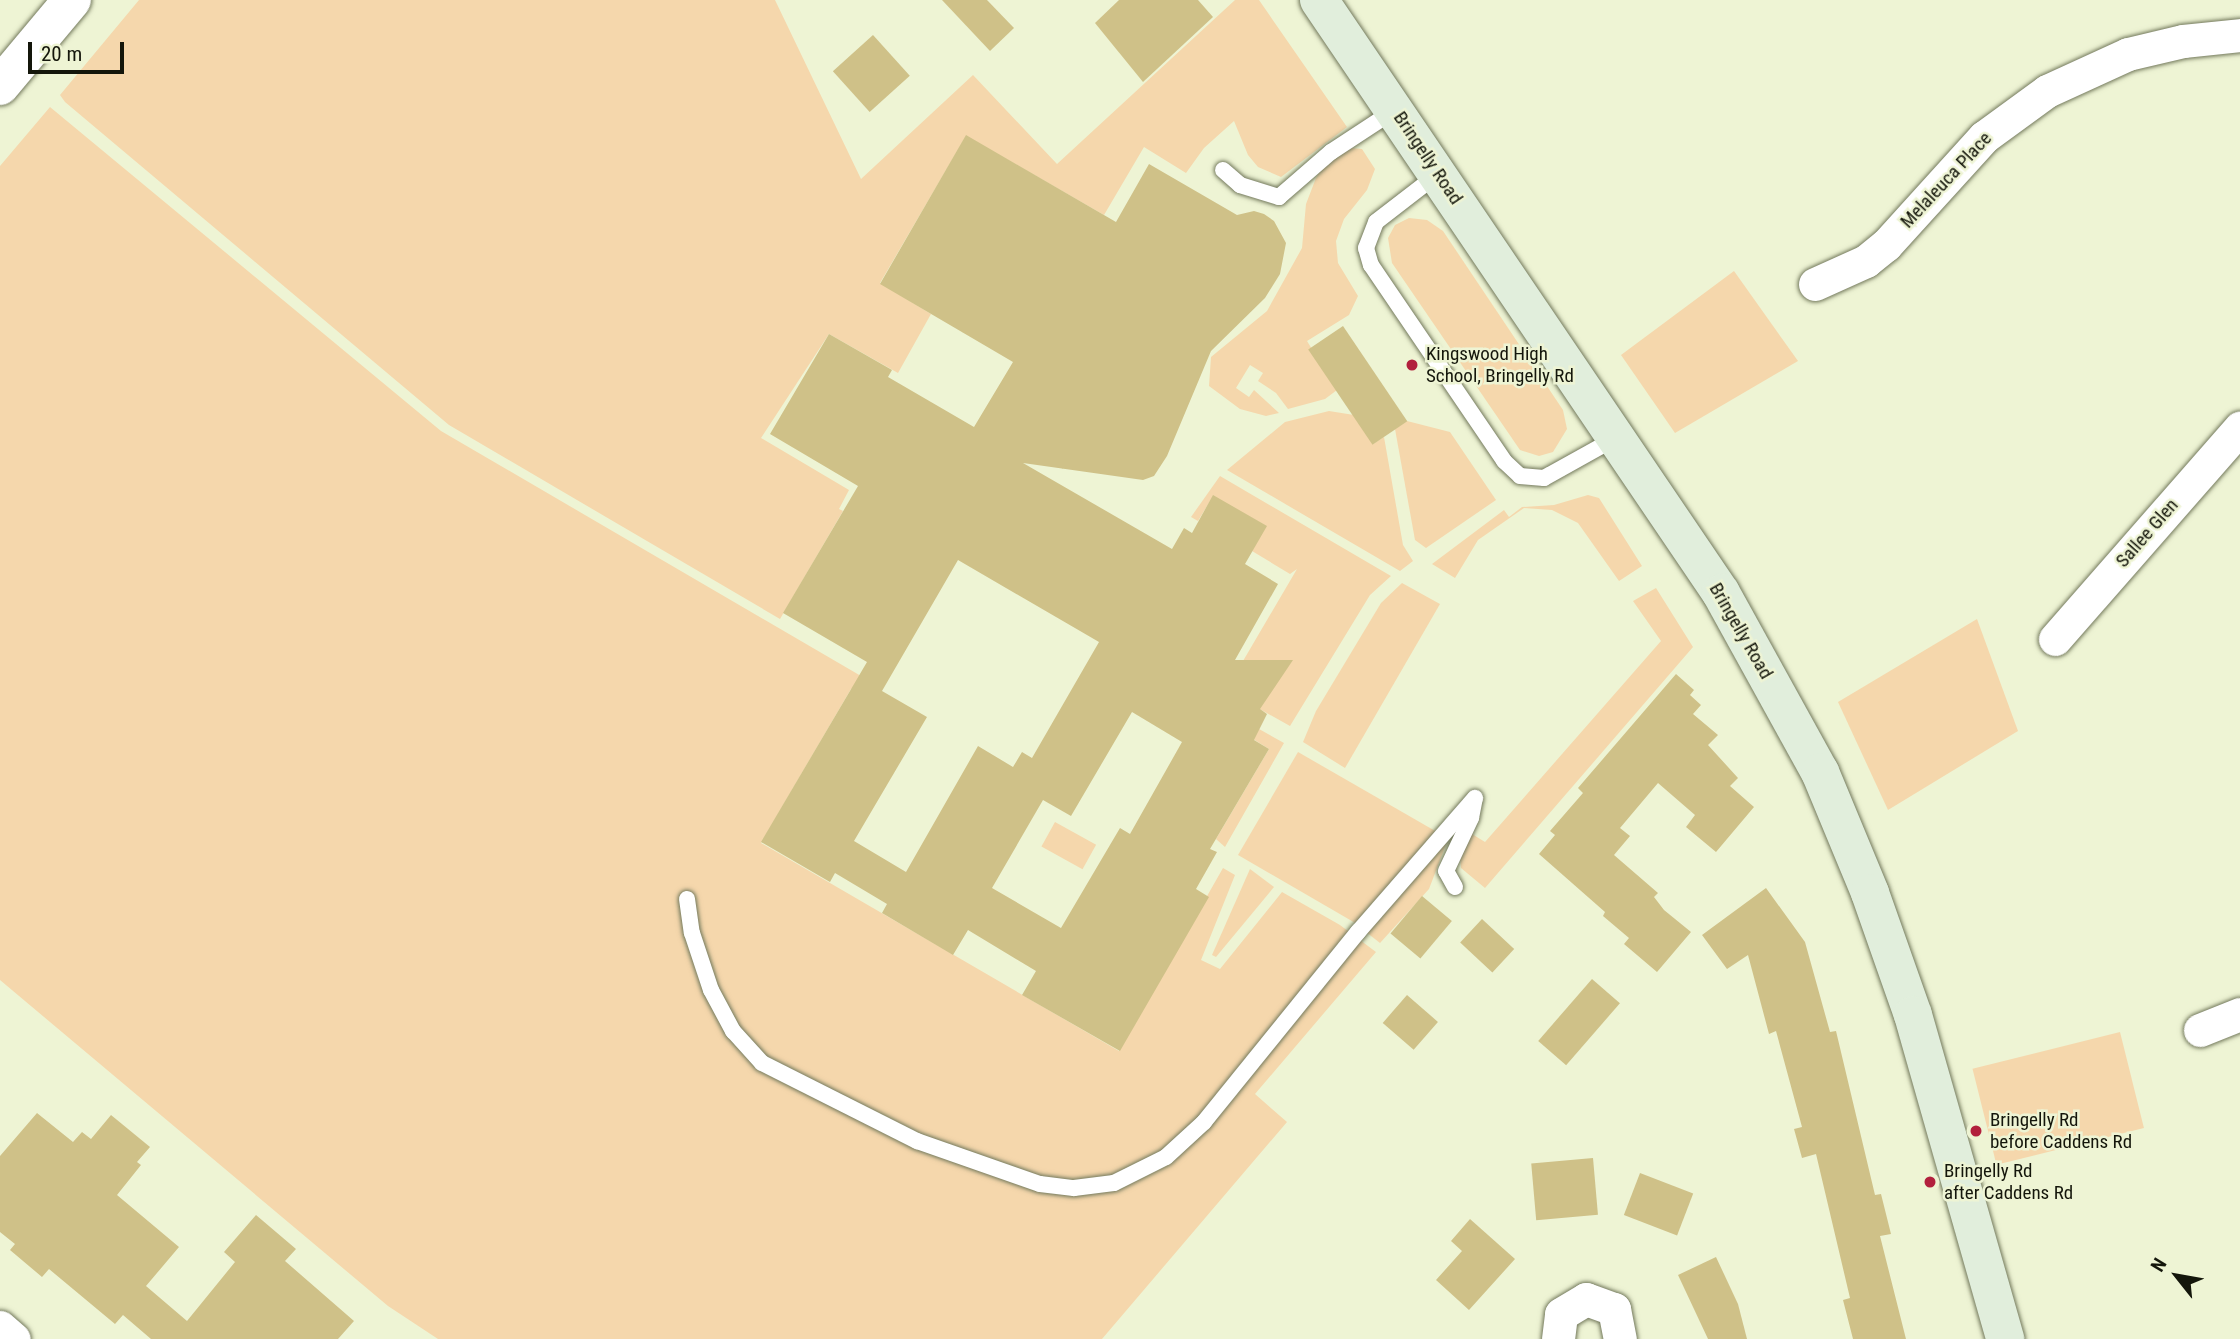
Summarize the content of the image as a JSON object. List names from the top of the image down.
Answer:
{
  "streets": {
    "main road": ["Bringelly Road"],
    "street": ["Melaleuca Place", "Sallee Glen"]
  },
  "places": ["Kingswood High School, Bringelly Rd", "Bringelly Rd before Caddens Rd", "Bringelly Rd after Caddens Rd"],
  "scale_bar": "20 m",
  "north": "top left"
}
